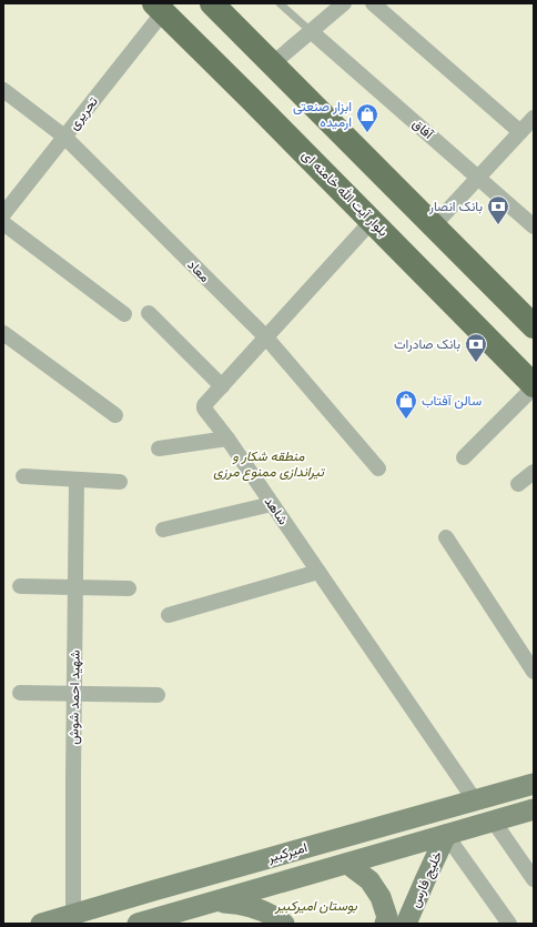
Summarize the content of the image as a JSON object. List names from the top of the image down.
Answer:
{
  "streets": {
    "main road": ["بلوار آیت الله خامنه ای", "امیرکبیر", "خلیج فارس"],
    "street": [
      "تحریری",
      "آفاق",
      "معاد",
      "شاهد",
      "شهید احمد شوش"
    ]
  },
  "crossings": [
    ["تحریری", "بلوار آیت الله خامنه ای"],
    ["تحریری", "معاد"],
    ["بلوار آیت الله خامنه ای", "شاهد"],
    ["معاد", "شاهد"],
    ["شاهد", "امیرکبیر"],
    ["شهید احمد شوش", "امیرکبیر"],
    ["امیرکبیر", "خلیج فارس"]
  ],
  "parks": ["منطقه شکار و تیراندازی ممنوع مرزی", "بوستان امیرکبیر"],
  "places": {
    "shop": ["ابزار صنعتی ارمیده", "سالن آفتاب"],
    "bank": ["بانک انصار", "بانک صادرات"]
  }
}
